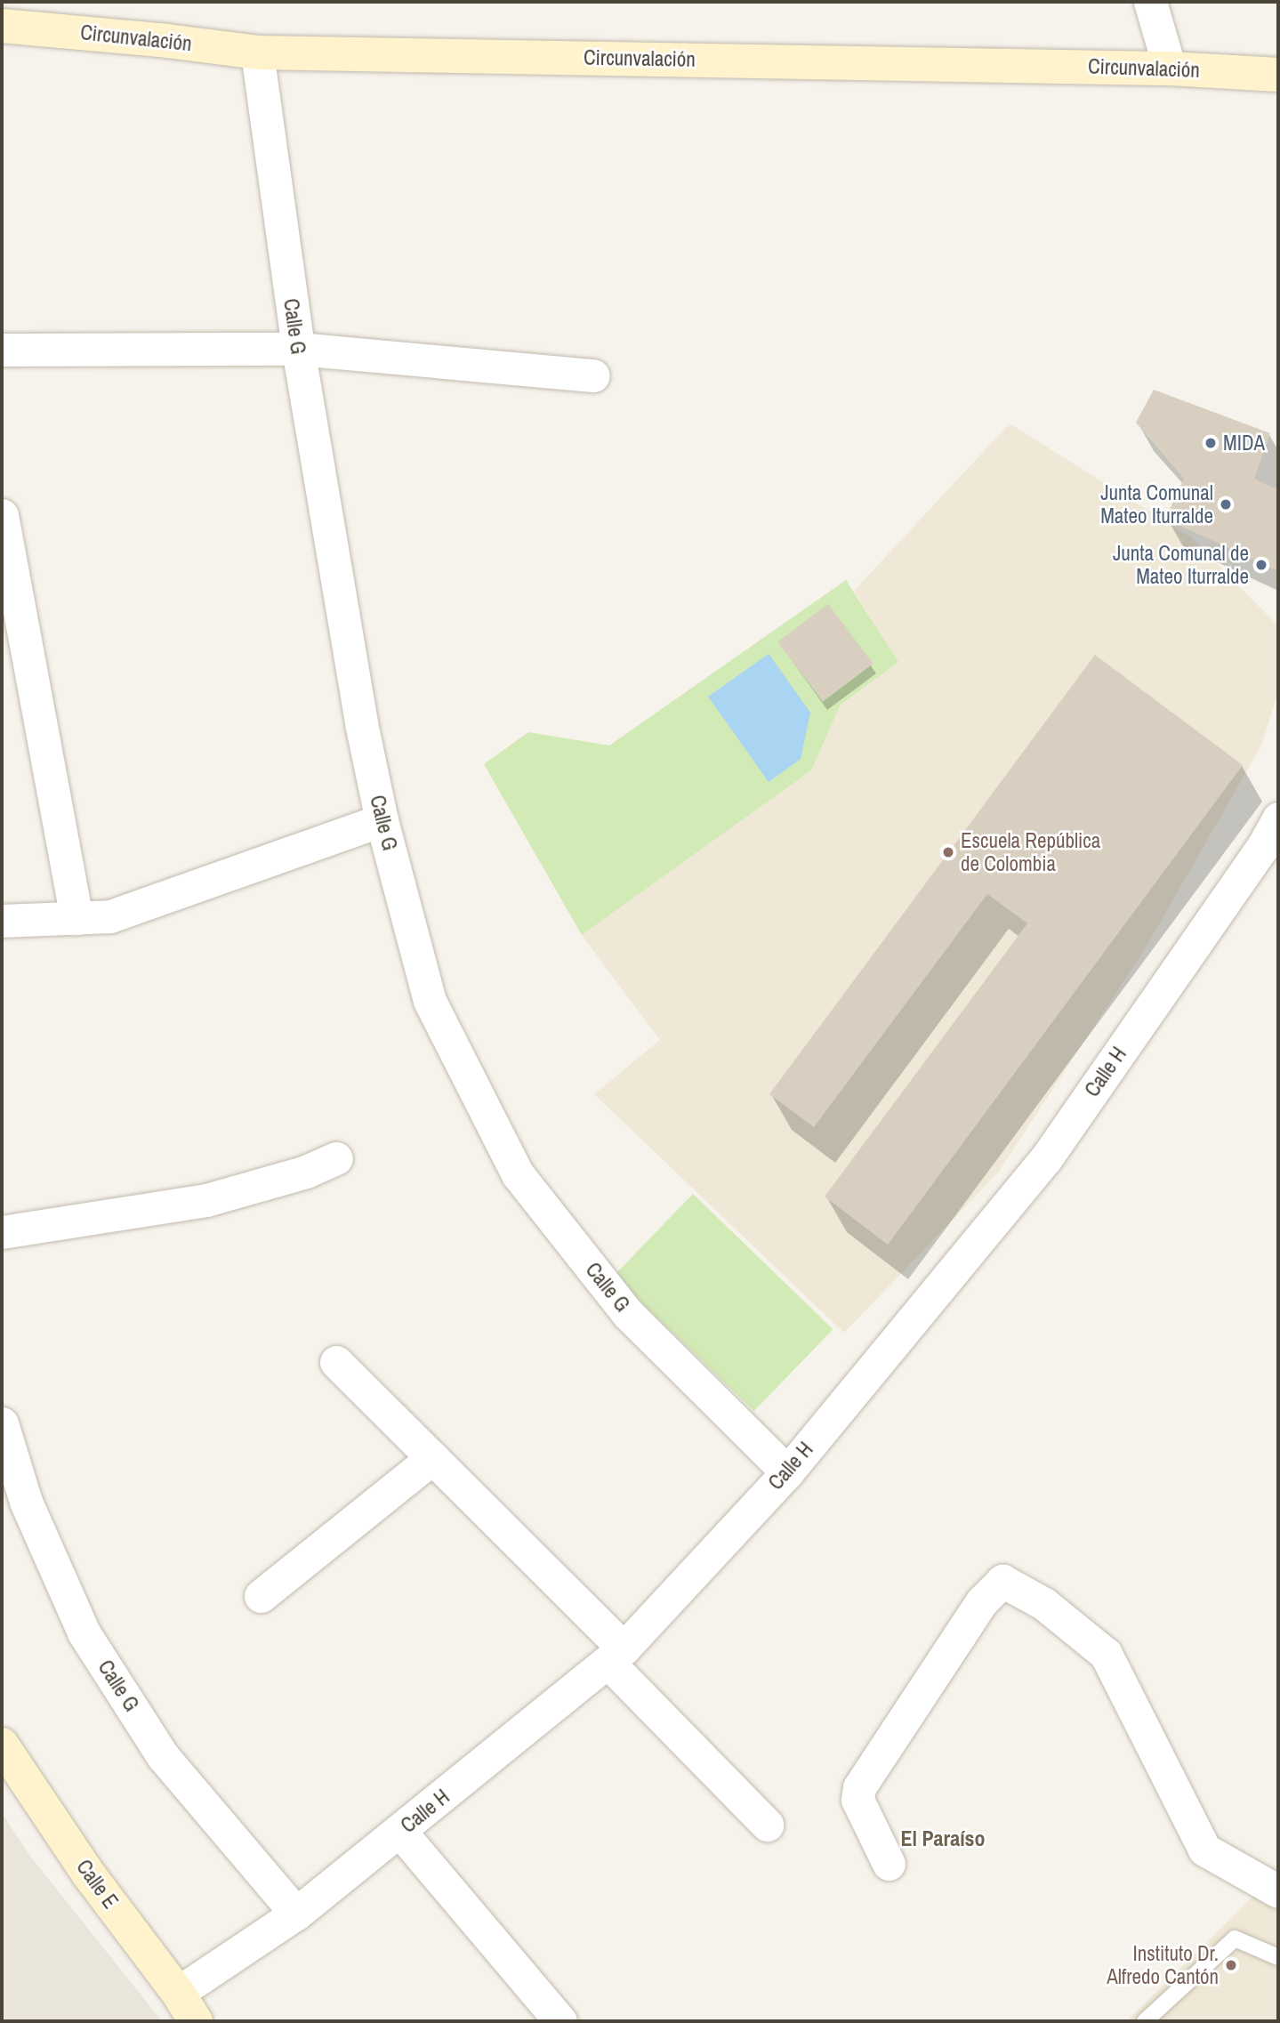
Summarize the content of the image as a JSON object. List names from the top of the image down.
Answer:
{
  "streets": {
    "main road": ["Circunvalación", "Calle E"],
    "street": ["Calle G", "Calle H"]
  },
  "crossings": [
    ["Circunvalación", "Calle G"],
    ["Calle G", "Calle H"],
    ["Calle H", "Calle E"]
  ],
  "districts": ["El Paraíso"],
  "places": [
    "MIDA",
    "Junta Comunal Mateo Iturralde",
    "Junta Comunal de Mateo Iturralde",
    "Escuela República de Colombia",
    "Instituto Dr. Alfredo Cantón"
  ]
}
